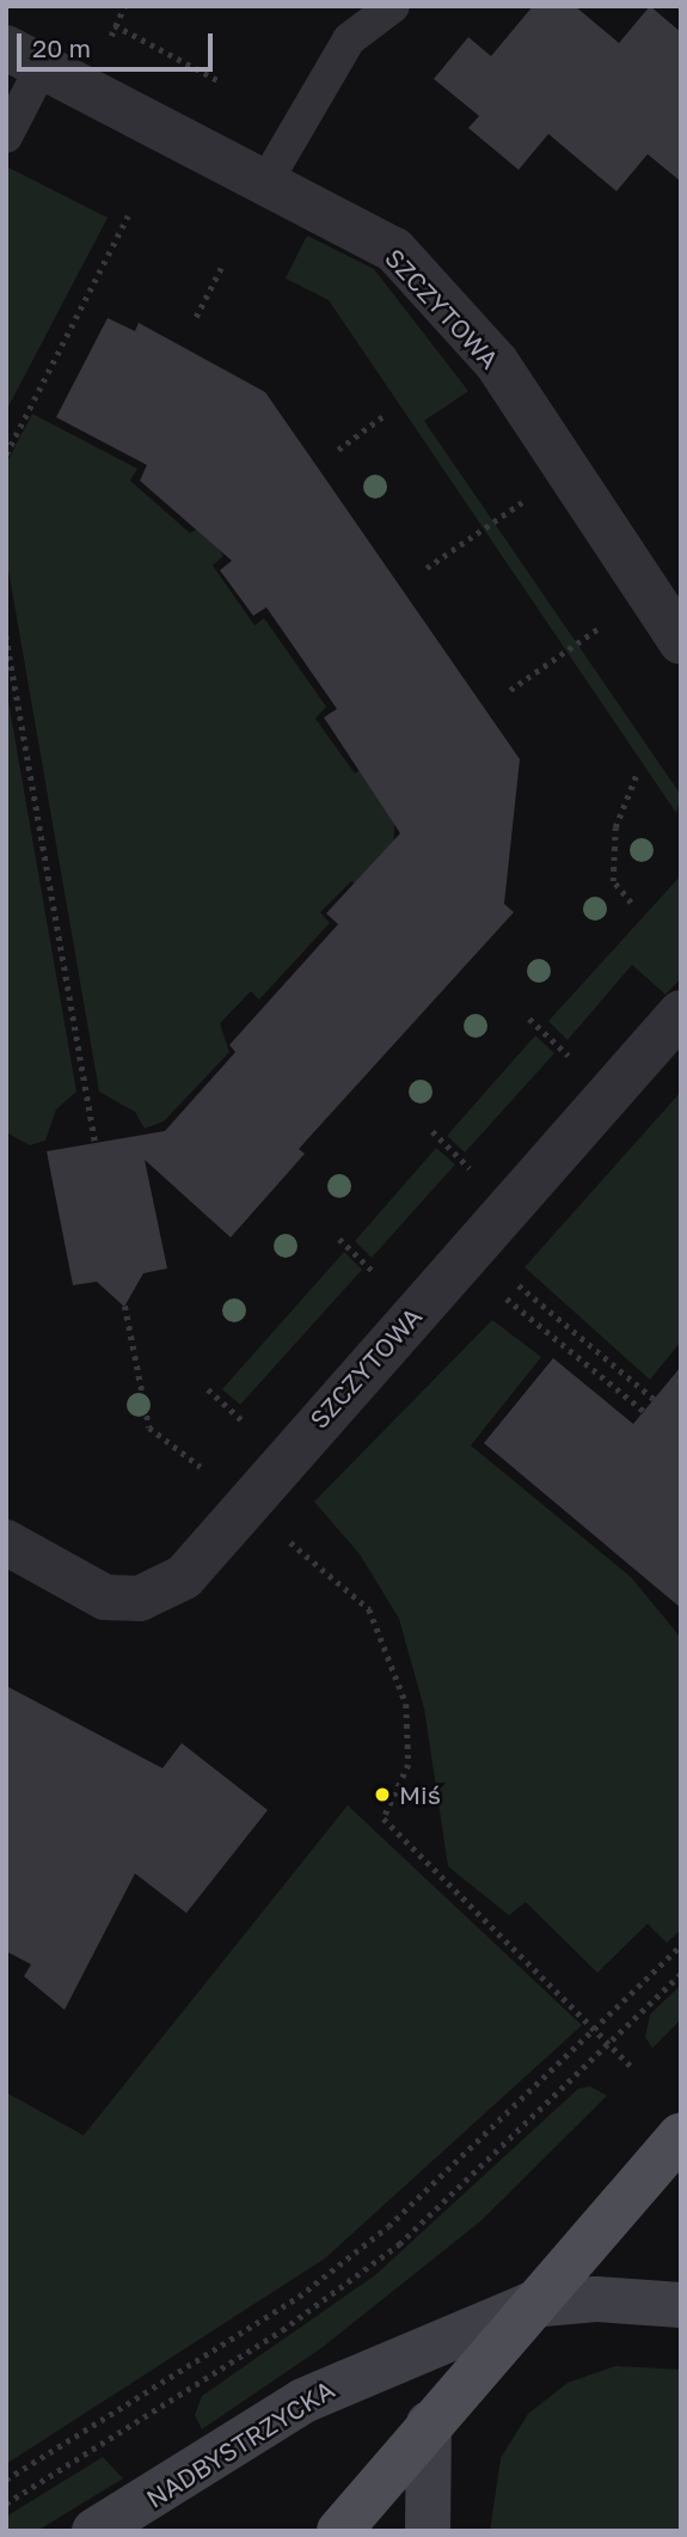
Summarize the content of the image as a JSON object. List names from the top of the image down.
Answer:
{
  "streets": {
    "street": ["SZCZYTOWA", "NADBYSTRZYCKA"]
  },
  "places": ["Miś"],
  "scale_bar": "20 m"
}
